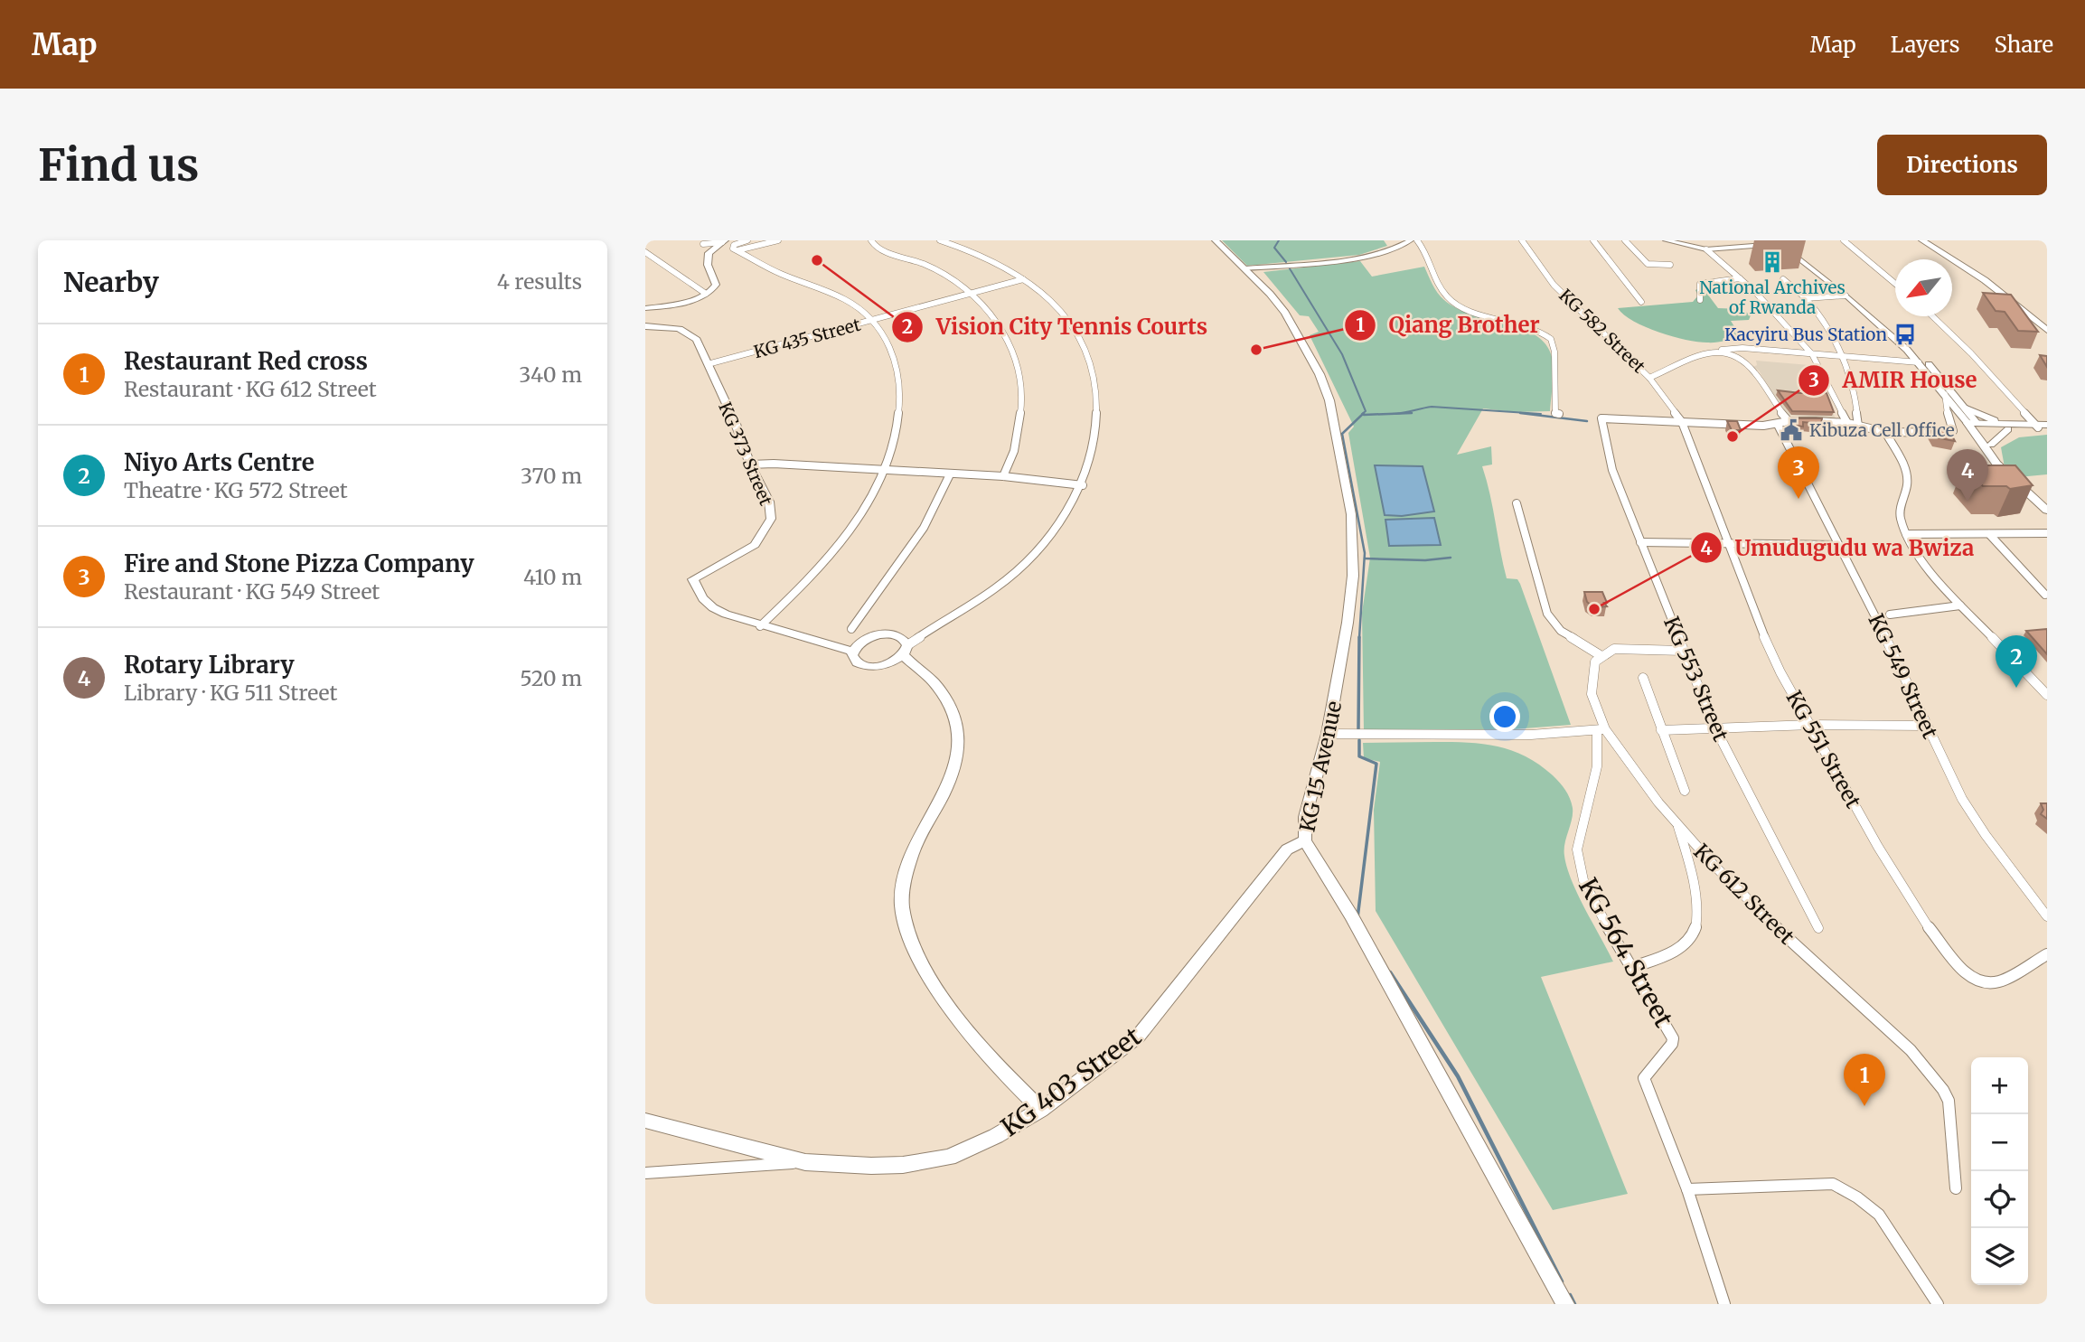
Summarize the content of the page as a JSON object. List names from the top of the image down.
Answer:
{
  "streets": {
    "main road": ["KG 373 Street", "KG 15 Avenue", "KG 403 Street"],
    "street": [
      "KG 582 Street",
      "KG 435 Street",
      "KG 549 Street",
      "KG 553 Street",
      "KG 551 Street",
      "KG 612 Street",
      "KG 564 Street"
    ]
  },
  "crossings": [
    ["KG 582 Street", "KG 553 Street"],
    ["KG 582 Street", "KG 551 Street"],
    ["KG 435 Street", "KG 373 Street"],
    ["KG 553 Street", "KG 551 Street"],
    ["KG 15 Avenue", "KG 403 Street"],
    ["KG 612 Street", "KG 564 Street"]
  ],
  "places": {
    "other": [
      "Vision City Tennis Courts",
      "Qiang Brother",
      "AMIR House",
      "Umudugudu wa Bwiza"
    ],
    "building": ["National Archives of Rwanda"],
    "bus stop": ["Kacyiru Bus Station"],
    "public building": ["Kibuza Cell Office"]
  },
  "north": "bottom left",
  "page": {
    "header": "Map",
    "nav": ["Map", "Layers", "Share"],
    "buttons": "Directions",
    "title": "Find us",
    "heading": ["Nearby", "4 results"],
    "list": [
      {
        "mark": "1",
        "name": "Restaurant Red cross",
        "note": "Restaurant · KG 612 Street",
        "value": "340 m"
      },
      {
        "mark": "2",
        "name": "Niyo Arts Centre",
        "note": "Theatre · KG 572 Street",
        "value": "370 m"
      },
      {
        "mark": "3",
        "name": "Fire and Stone Pizza Company",
        "note": "Restaurant · KG 549 Street",
        "value": "410 m"
      },
      {
        "mark": "4",
        "name": "Rotary Library",
        "note": "Library · KG 511 Street",
        "value": "520 m"
      }
    ],
    "pins": [
      "3",
      "4",
      "2",
      "1"
    ],
    "map_buttons": ["+", "−"]
  }
}
